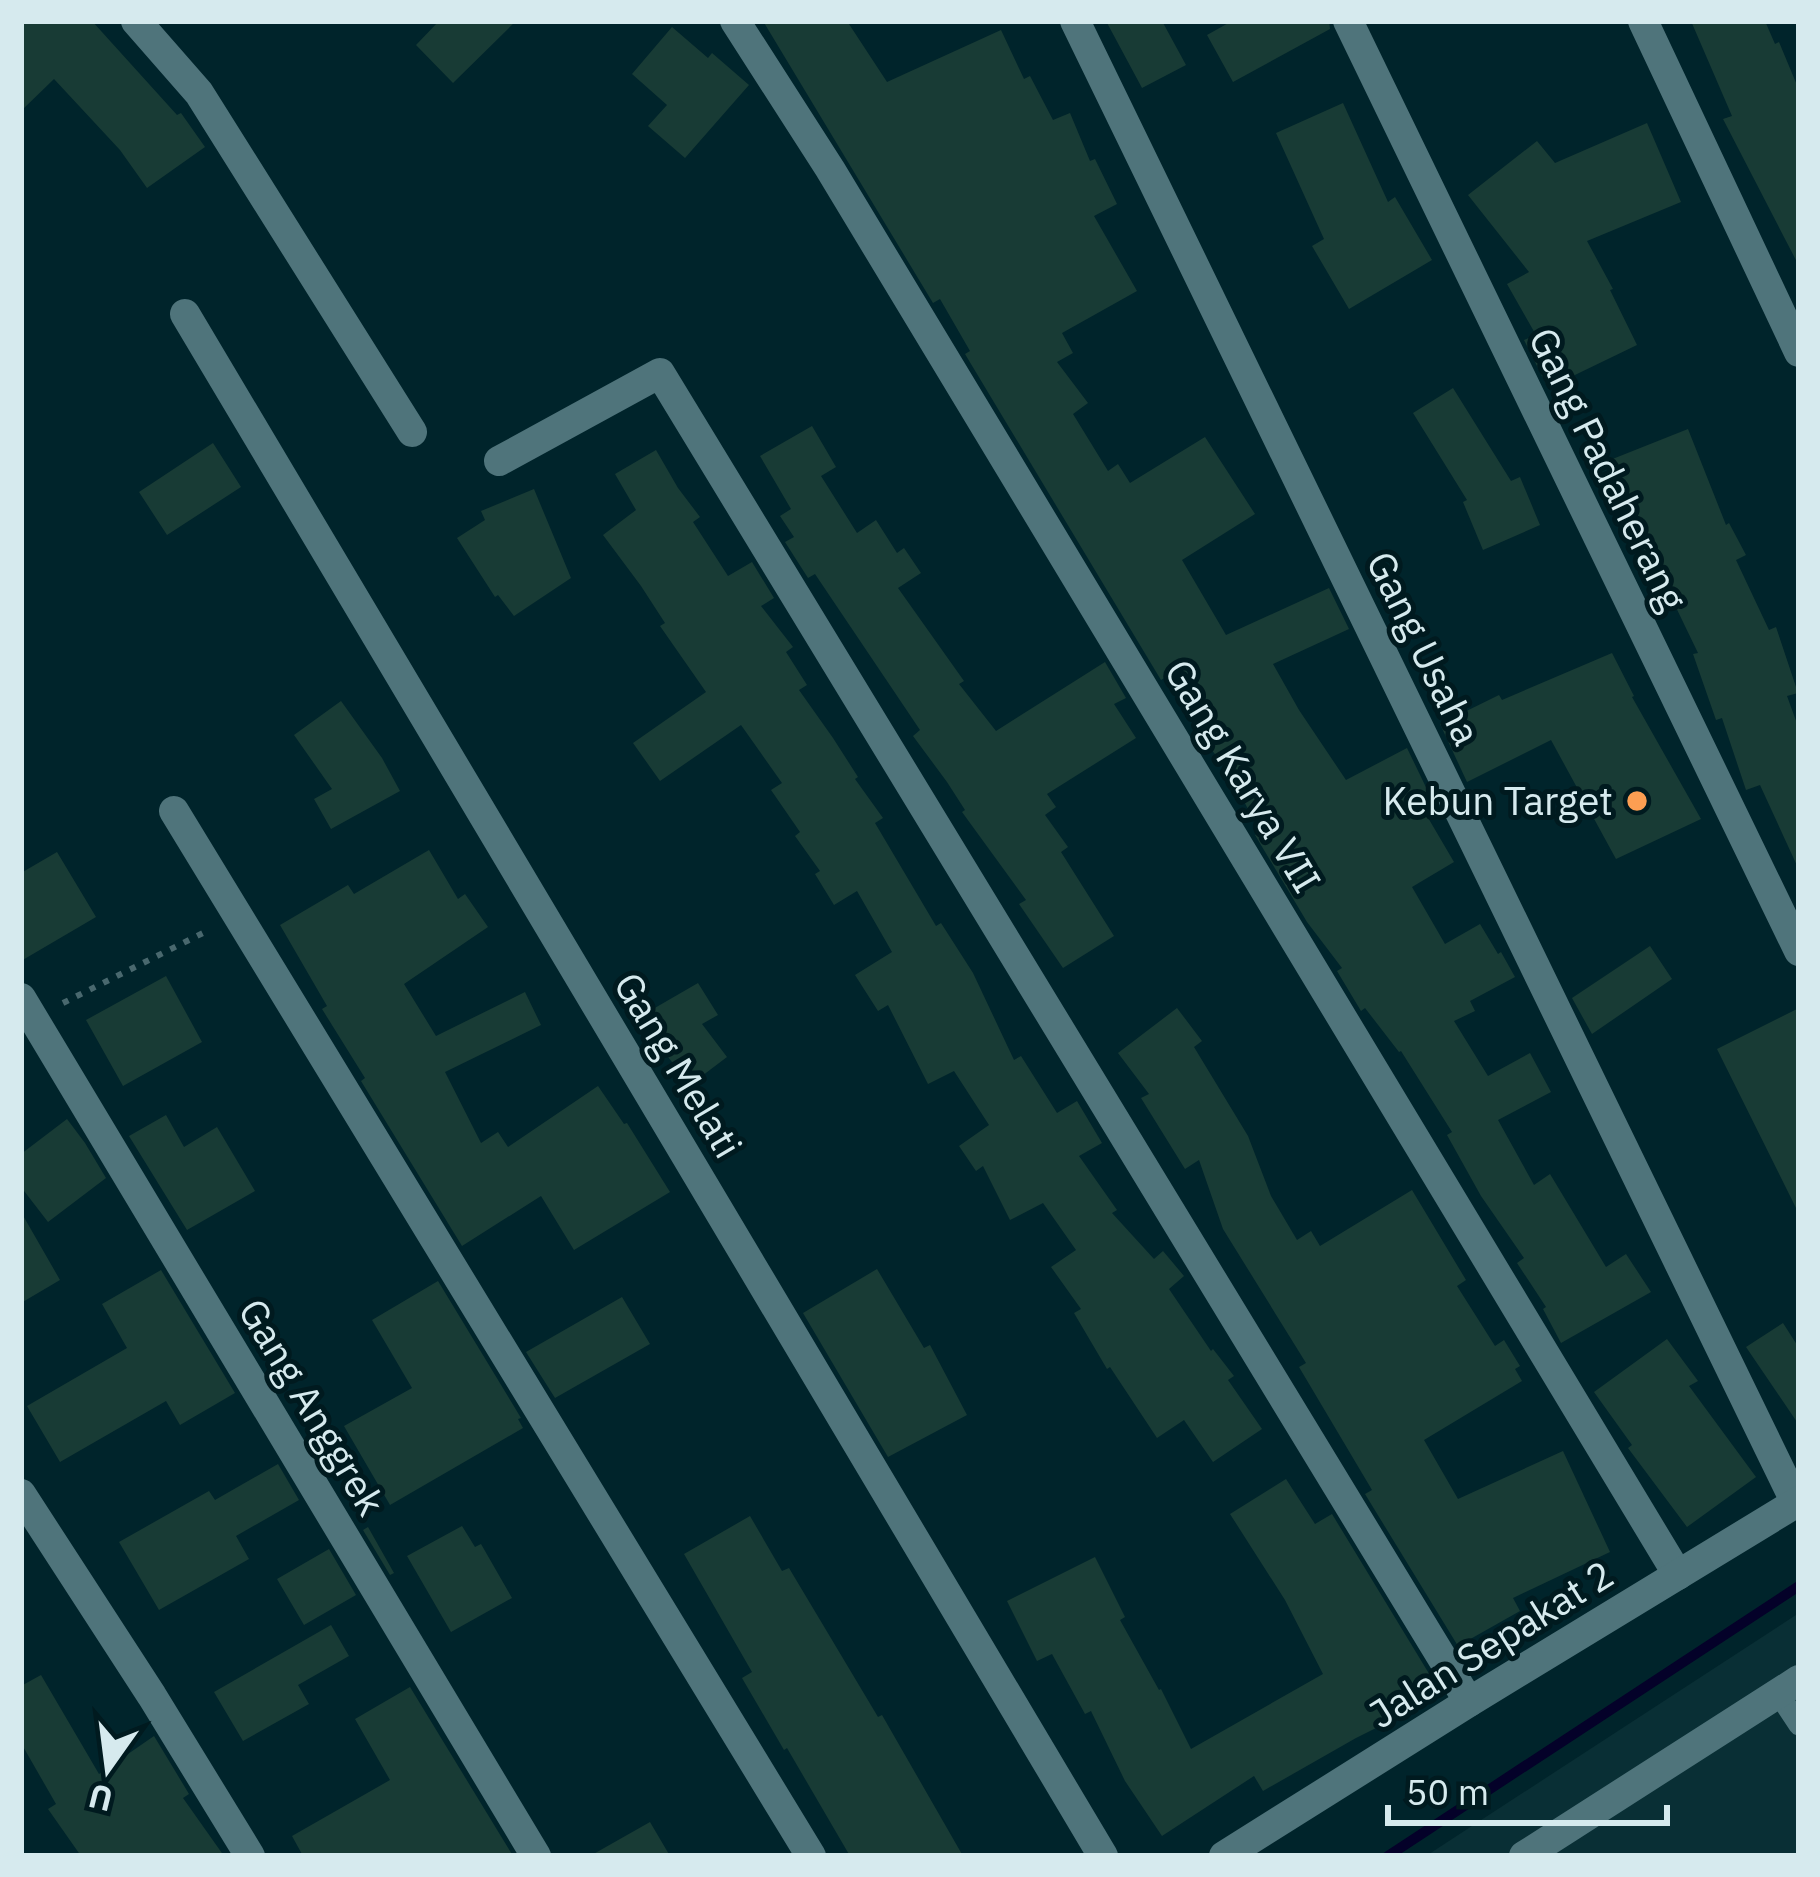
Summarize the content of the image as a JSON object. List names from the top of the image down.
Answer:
{
  "streets": {
    "street": [
      "Gang Padaherang",
      "Gang Usaha",
      "Gang Karya VII",
      "Gang Melati",
      "Gang Anggrek",
      "Jalan Sepakat 2"
    ]
  },
  "crossings": [
    ["Gang Usaha", "Jalan Sepakat 2"],
    ["Gang Karya VII", "Jalan Sepakat 2"]
  ],
  "places": ["Kebun Target"],
  "scale_bar": "50 m",
  "north": "bottom"
}
